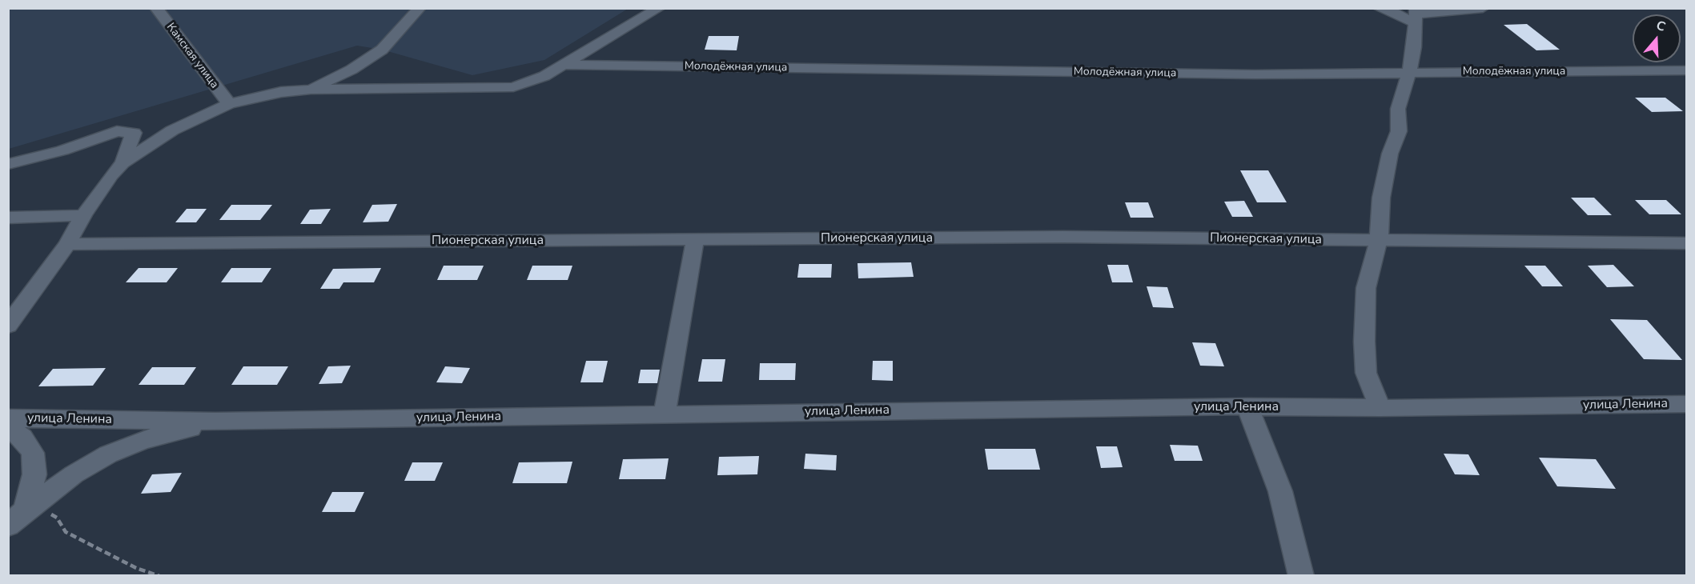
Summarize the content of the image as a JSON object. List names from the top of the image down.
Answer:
{
  "streets": {
    "street": [
      "Камская улица",
      "Молодёжная улица",
      "Пионерская улица",
      "улица Ленина"
    ]
  },
  "north": "top"
}
